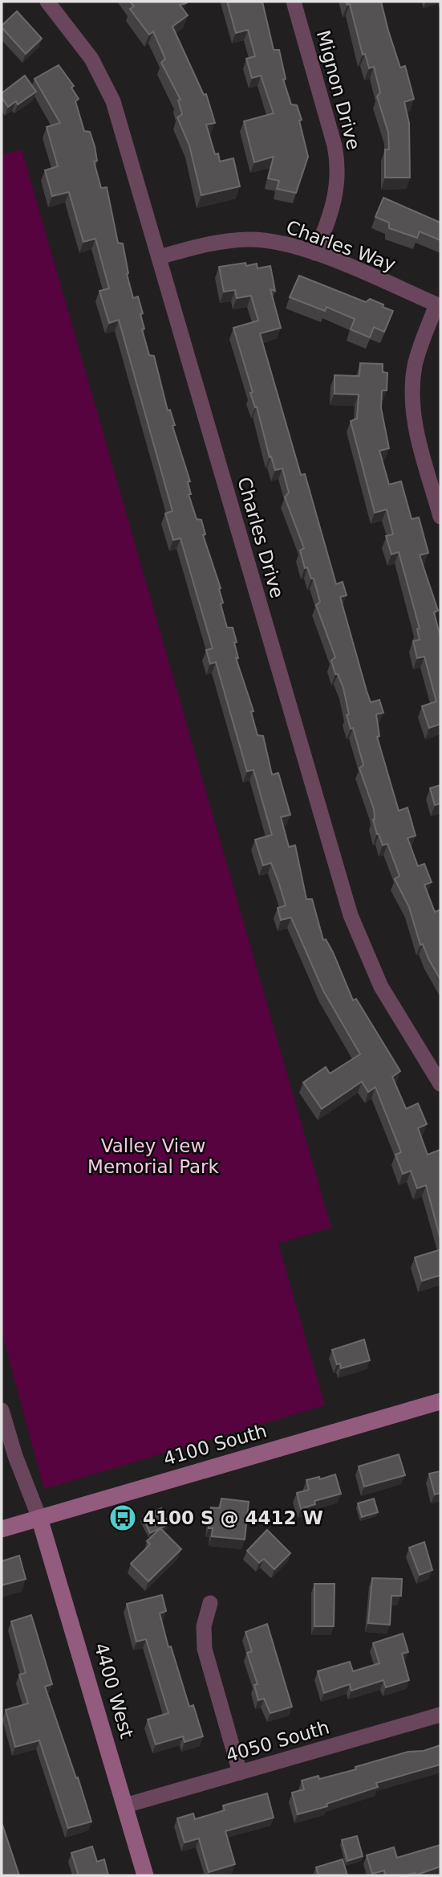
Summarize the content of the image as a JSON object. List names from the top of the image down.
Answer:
{
  "streets": {
    "main road": ["4100 South", "4400 West"],
    "street": [
      "Mignon Drive",
      "Charles Way",
      "Charles Drive",
      "4050 South"
    ]
  },
  "crossings": [
    ["Mignon Drive", "Charles Way"],
    ["Charles Way", "Charles Drive"],
    ["4100 South", "4400 West"],
    ["4400 West", "4050 South"]
  ],
  "parks": ["Valley View Memorial Park"],
  "places": {
    "bus stop": ["4100 S @ 4412 W"]
  }
}
